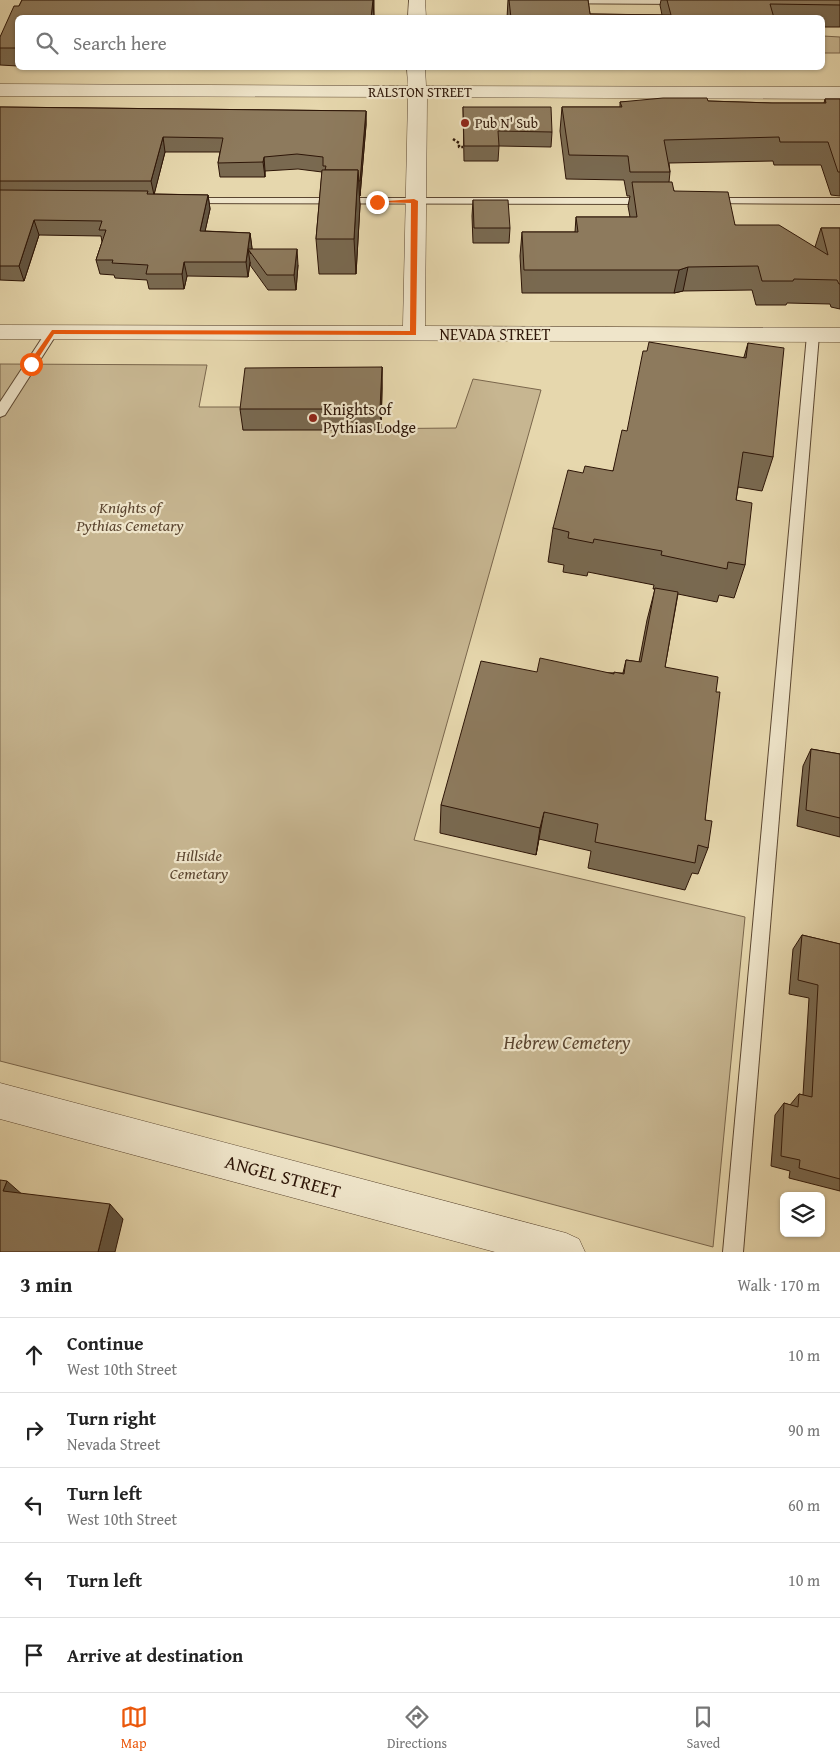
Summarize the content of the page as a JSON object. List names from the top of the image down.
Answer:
{
  "streets": {
    "street": ["RALSTON STREET", "NEVADA STREET", "ANGEL STREET"]
  },
  "parks": ["Knights of Pythias Cemetary", "Hillside Cemetary", "Hebrew Cemetery"],
  "places": ["Pub N' Sub", "Knights of Pythias Lodge"],
  "page": {
    "search": "Search here",
    "heading": ["3 min", "Walk · 170 m"],
    "list": [
      ["Continue", "West 10th Street", "10 m"],
      ["Turn right", "Nevada Street", "90 m"],
      ["Turn left", "West 10th Street", "60 m"],
      ["Turn left", "10 m"],
      "Arrive at destination"
    ],
    "nav": ["Map", "Directions", "Saved"]
  }
}
